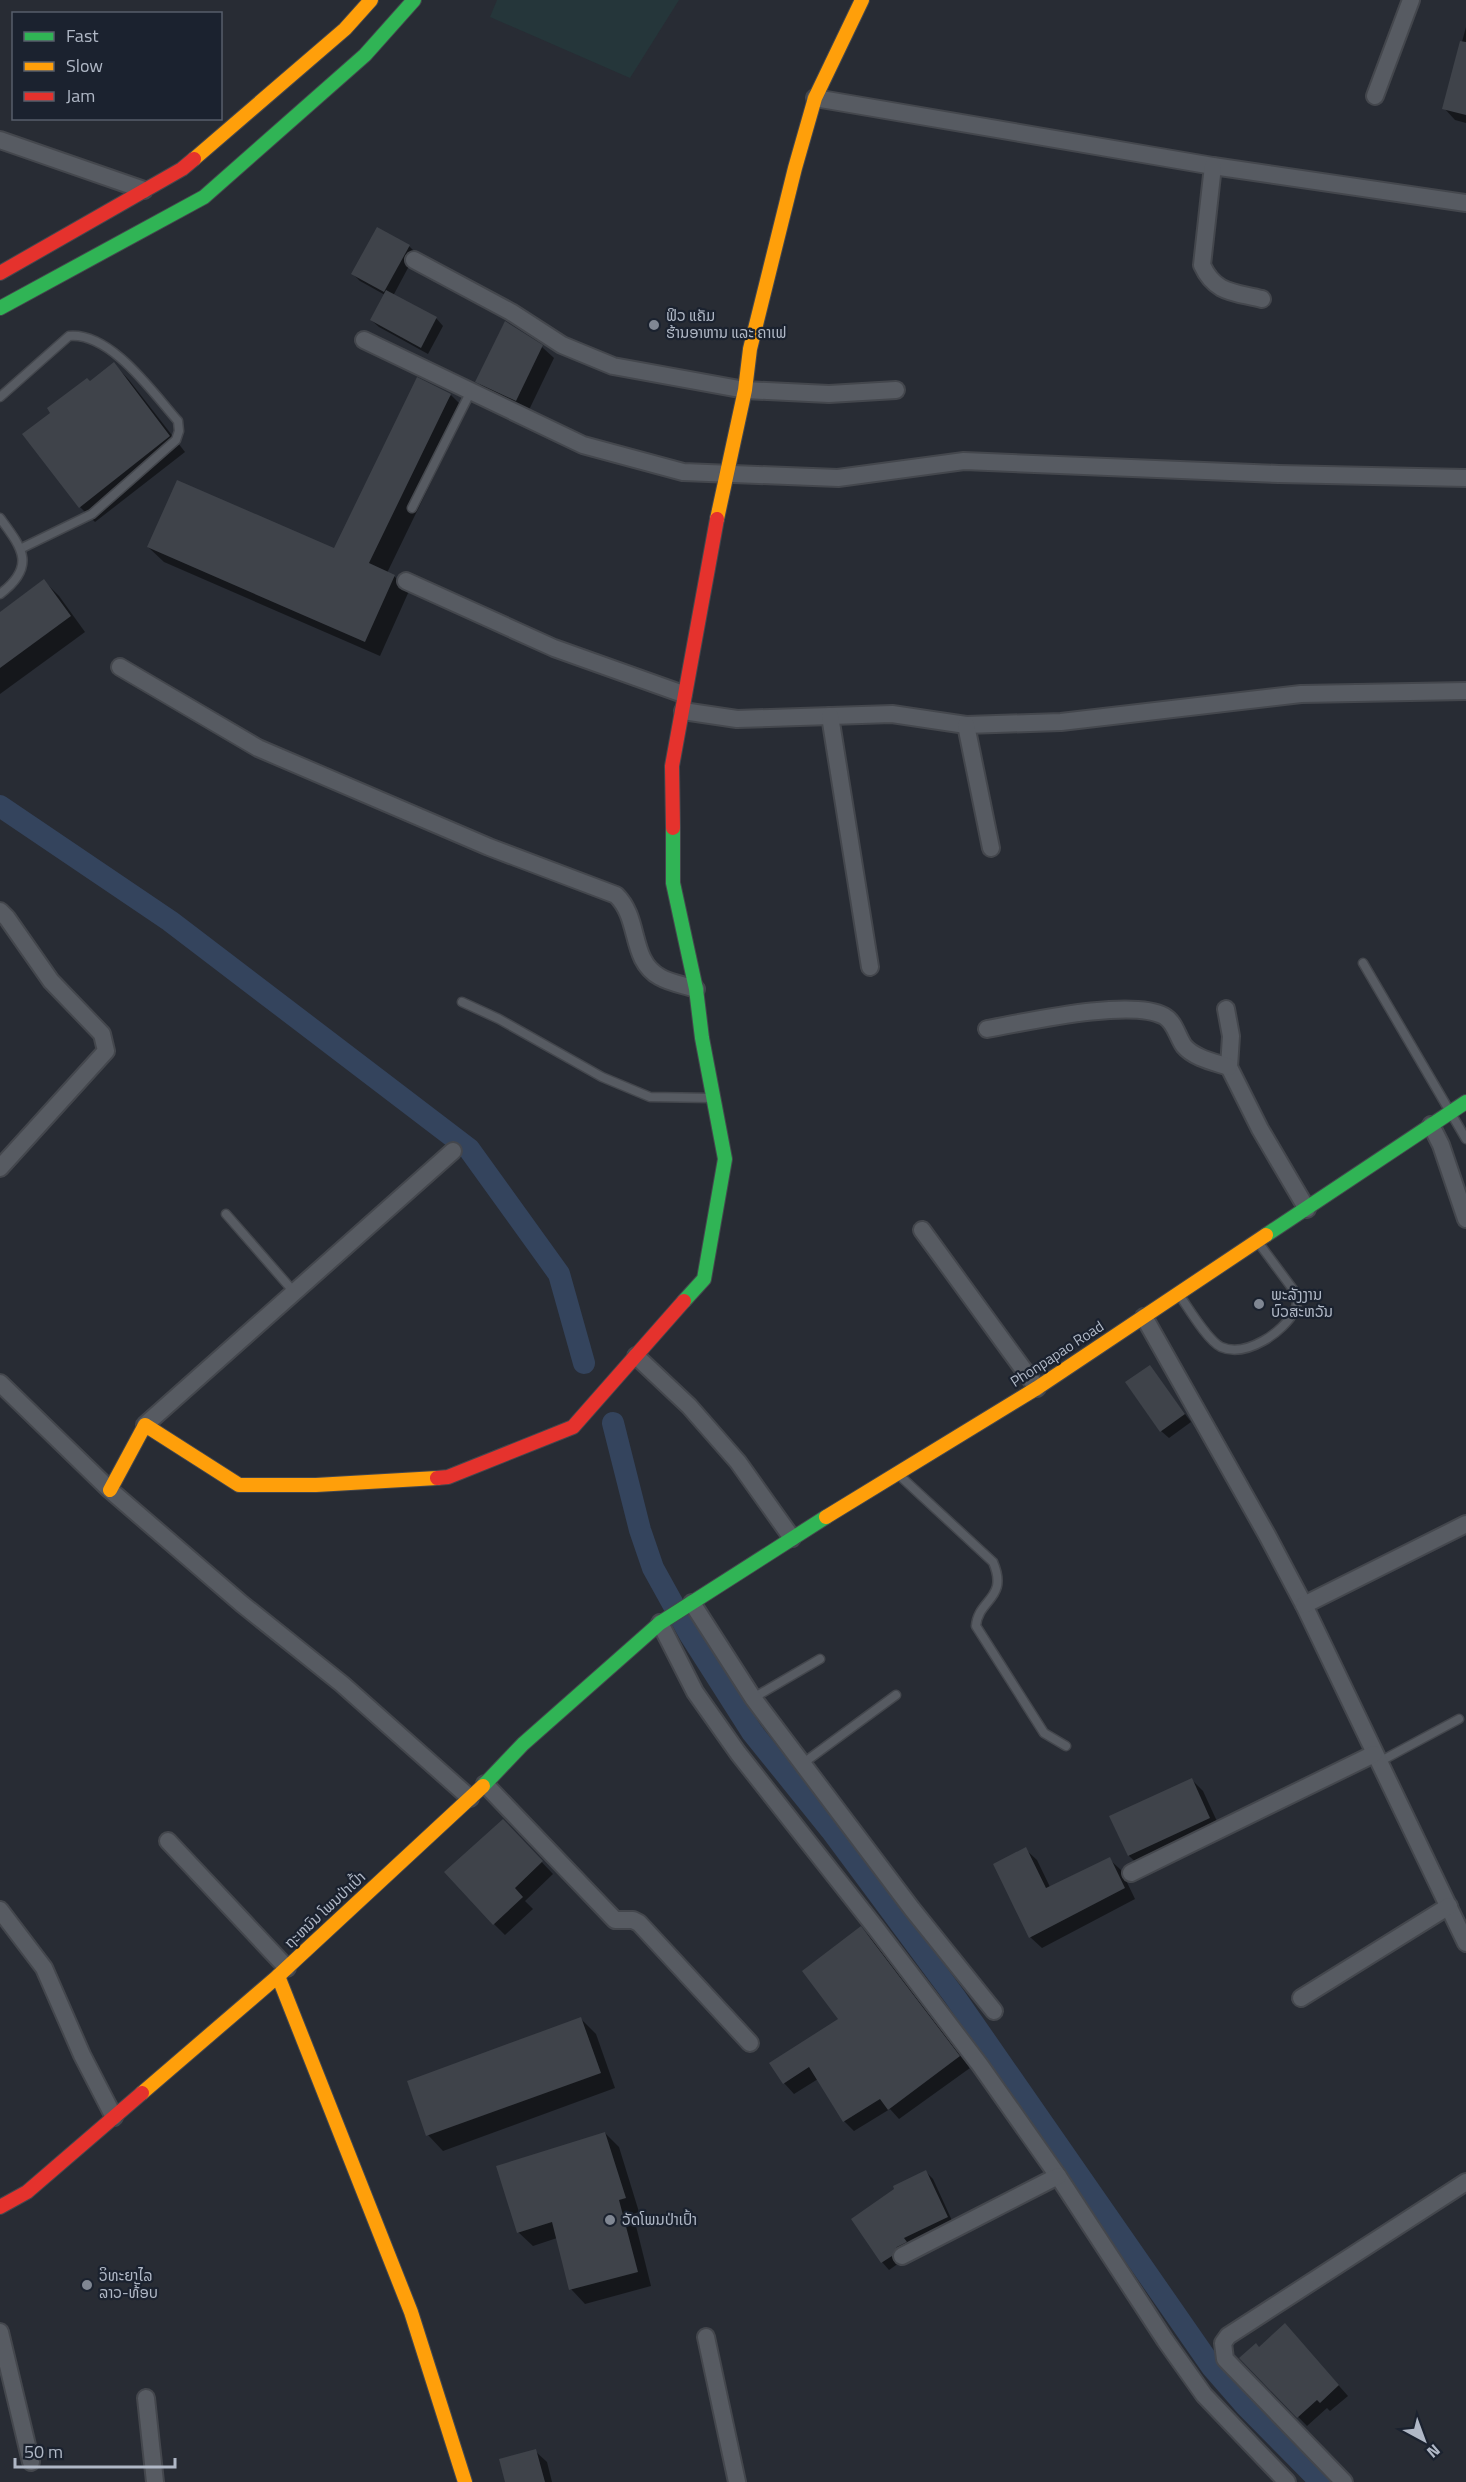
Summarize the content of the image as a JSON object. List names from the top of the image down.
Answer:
{
  "streets": {
    "street": ["Phonpapao Road", "ຖະຫນົນ ໂພນປ່າເປົ້າ"]
  },
  "crossings": [
    ["Phonpapao Road", "ຖະຫນົນ ໂພນປ່າເປົ້າ"]
  ],
  "places": [
    "ຟິວ ແຄັມ ຮ້ານອາຫານ ແລະ ຄາເຟ",
    "ພະລັງງານ ບົວສະຫວັນ",
    "ວັດໂພນປ່າເປົ້າ",
    "ວິທະຍາໄລ ລາວ-ທ້ັອບ"
  ],
  "legend": ["Fast", "Slow", "Jam"],
  "scale_bar": "50 m",
  "north": "bottom right"
}
